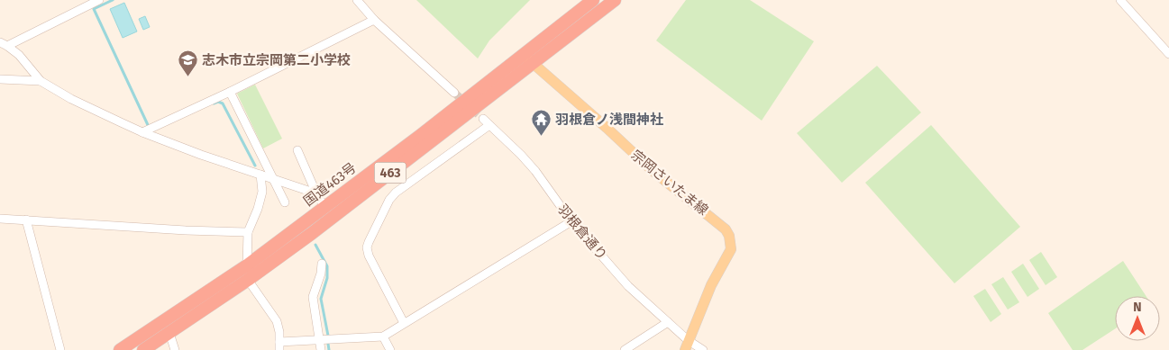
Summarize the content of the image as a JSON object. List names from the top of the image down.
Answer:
{
  "streets": {
    "highway": ["463", "国道463号"],
    "main road": ["宗岡さいたま線"],
    "street": ["羽根倉通り"]
  },
  "crossings": [
    ["宗岡さいたま線", "国道463号"],
    ["宗岡さいたま線", "羽根倉通り"]
  ],
  "places": {
    "school or university": ["志木市立宗岡第二小学校"],
    "temple": ["羽根倉ノ浅間神社"]
  },
  "north": "top"
}
